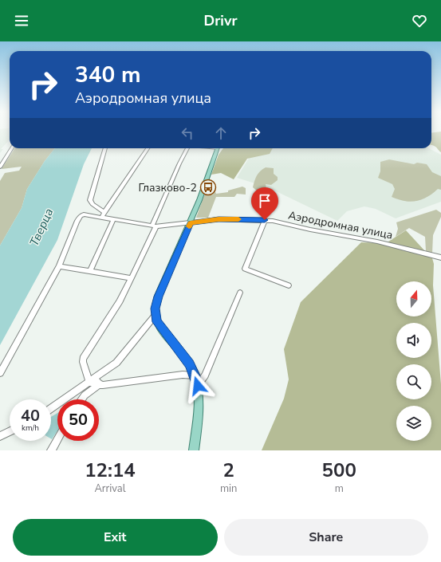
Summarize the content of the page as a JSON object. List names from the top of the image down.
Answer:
{
  "streets": {
    "street": ["Аэродромная улица"]
  },
  "water": ["Тверца"],
  "places": {
    "bus stop": ["Глазково-2"]
  },
  "north": "top",
  "page": {
    "header": "Drivr",
    "turn": ["340 m", "Аэродромная улица"],
    "speed": "40 km/h",
    "limit": "50",
    "eta": [
      "12:14",
      "Arrival",
      "2",
      "min",
      "500",
      "m"
    ],
    "buttons": ["Exit", "Share"]
  }
}
